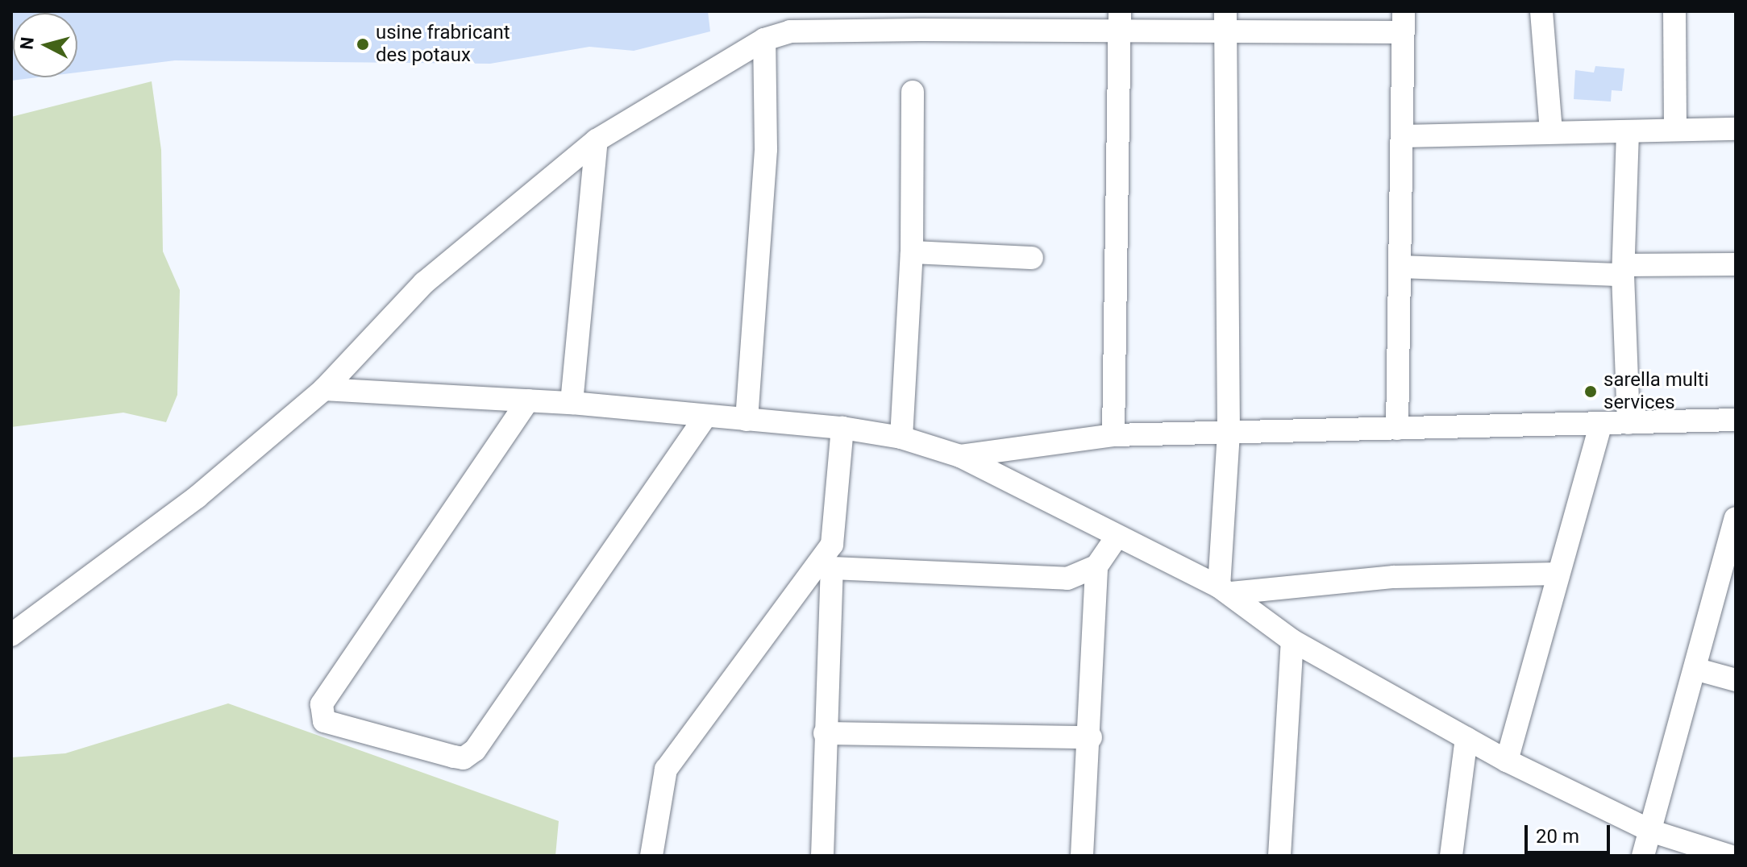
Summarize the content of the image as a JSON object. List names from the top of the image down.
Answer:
{
  "places": ["usine frabricant des potaux", "sarella multi services"],
  "scale_bar": "20 m",
  "north": "left"
}
